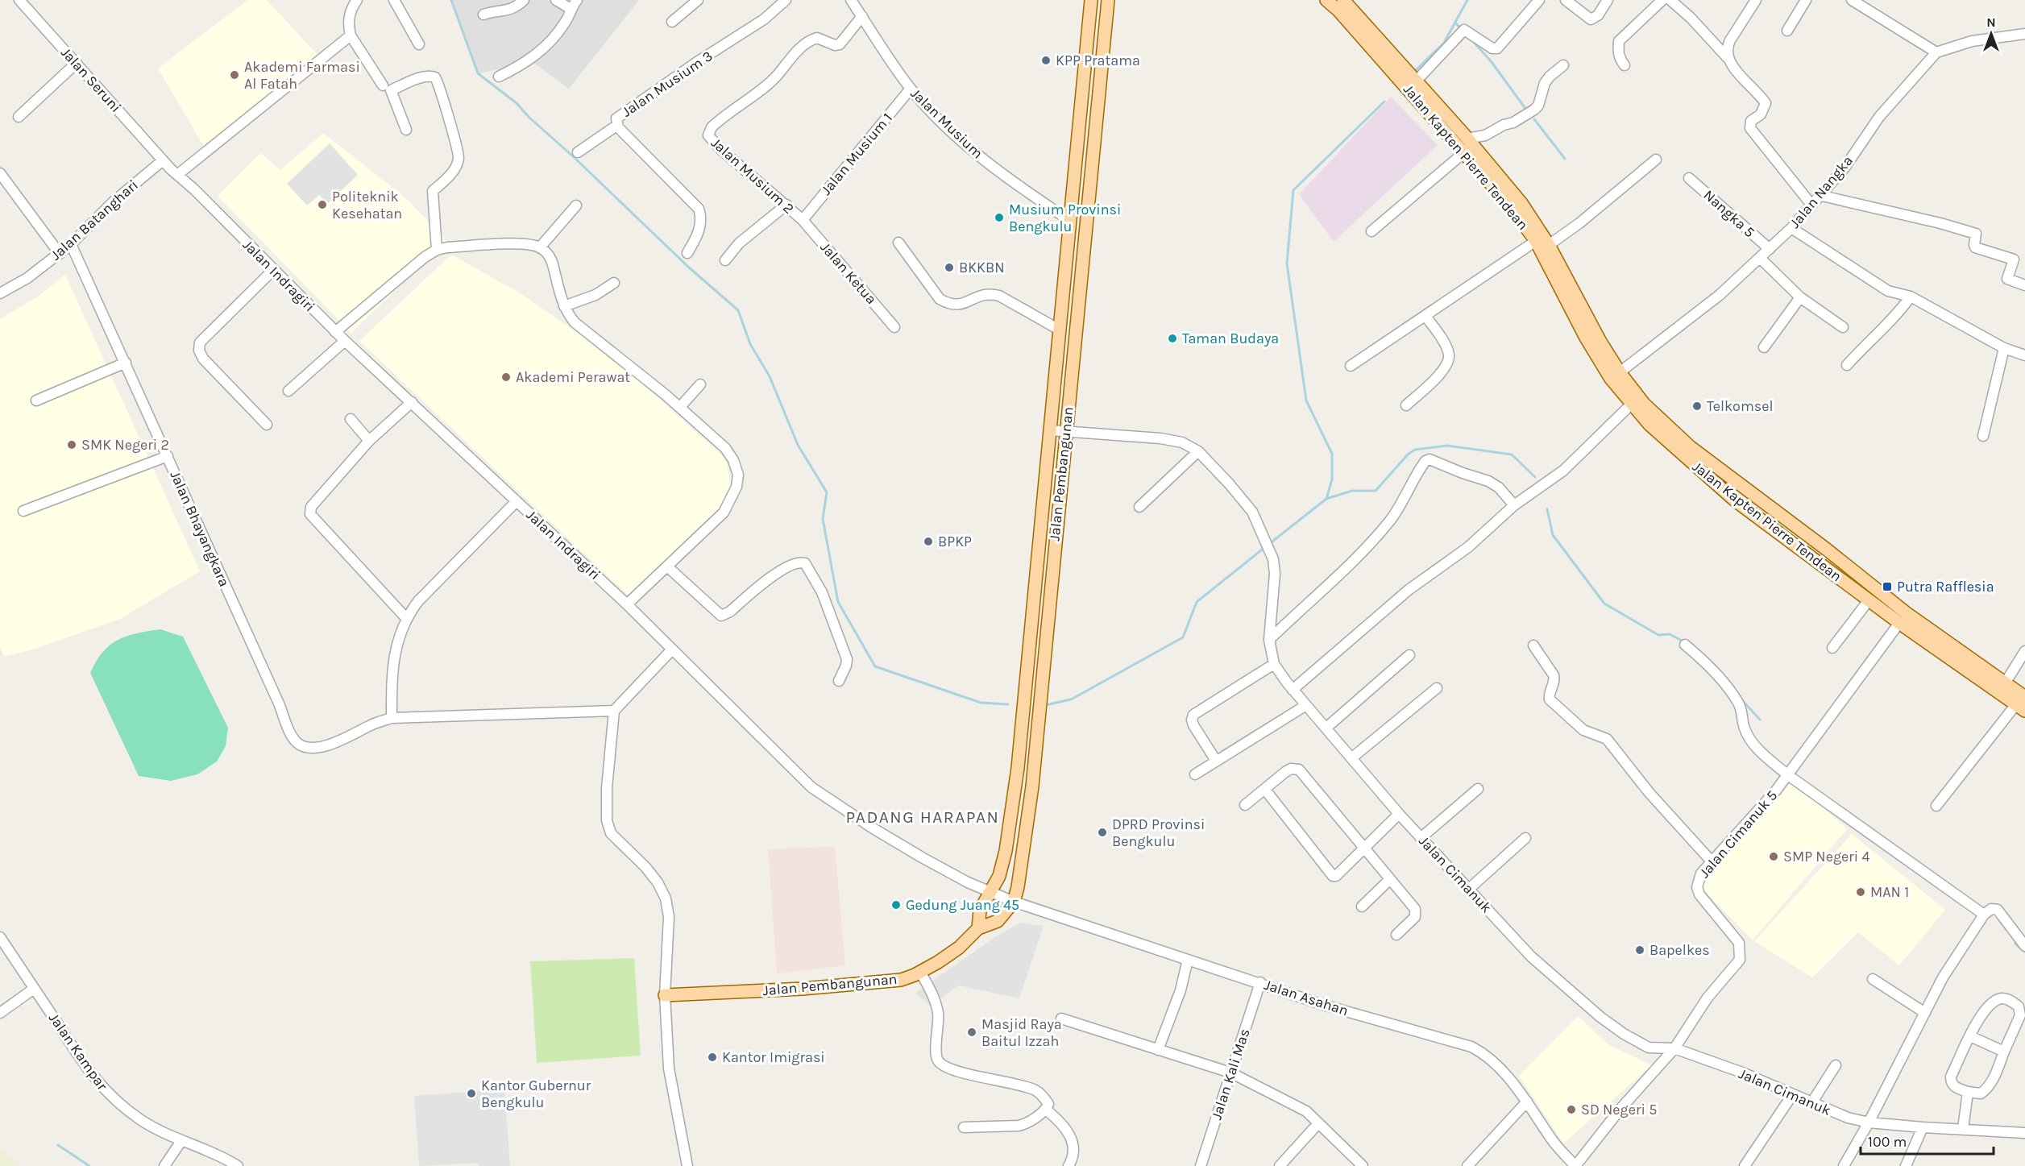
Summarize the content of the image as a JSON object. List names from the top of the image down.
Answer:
{
  "streets": {
    "main road": ["Jalan Kapten Pierre Tendean", "Jalan Pembangunan"],
    "street": [
      "Jalan Seruni",
      "Jalan Musium 3",
      "Jalan Musium",
      "Jalan Musium 1",
      "Jalan Musium 2",
      "Jalan Nangka",
      "Nangka 5",
      "Jalan Batanghari",
      "Jalan Ketua",
      "Jalan Indragiri",
      "Jalan Bhayangkara",
      "Jalan Cimanuk 5",
      "Jalan Cimanuk",
      "Jalan Asahan",
      "Jalan Kampar",
      "Jalan Kali Mas"
    ]
  },
  "crossings": [
    ["Jalan Seruni", "Jalan Batanghari"],
    ["Jalan Seruni", "Jalan Indragiri"],
    ["Jalan Musium", "Jalan Musium 1"],
    ["Jalan Musium", "Jalan Musium 2"],
    ["Jalan Musium", "Jalan Pembangunan"],
    ["Jalan Musium 1", "Jalan Musium 2"],
    ["Jalan Musium 1", "Jalan Ketua"],
    ["Jalan Kapten Pierre Tendean", "Jalan Nangka"],
    ["Jalan Kapten Pierre Tendean", "Jalan Cimanuk 5"],
    ["Jalan Musium 2", "Jalan Ketua"],
    ["Jalan Nangka", "Nangka 5"],
    ["Jalan Batanghari", "Jalan Indragiri"],
    ["Jalan Batanghari", "Jalan Bhayangkara"],
    ["Jalan Indragiri", "Jalan Pembangunan"],
    ["Jalan Indragiri", "Jalan Asahan"],
    ["Jalan Pembangunan", "Jalan Cimanuk"],
    ["Jalan Pembangunan", "Jalan Asahan"],
    ["Jalan Cimanuk 5", "Jalan Cimanuk"],
    ["Jalan Asahan", "Jalan Kali Mas"]
  ],
  "districts": ["PADANG HARAPAN"],
  "places": {
    "other": [
      "KPP Pratama",
      "Akademi Farmasi Al Fatah",
      "Politeknik Kesehatan",
      "Musium Provinsi Bengkulu",
      "BKKBN",
      "Taman Budaya",
      "Akademi Perawat",
      "Telkomsel",
      "SMK Negeri 2",
      "BPKP",
      "DPRD Provinsi Bengkulu",
      "SMP Negeri 4",
      "MAN 1",
      "Gedung Juang 45",
      "Bapelkes",
      "Masjid Raya Baitul Izzah",
      "Kantor Imigrasi",
      "Kantor Gubernur Bengkulu",
      "SD Negeri 5"
    ],
    "transit": ["Putra Rafflesia"]
  },
  "scale_bar": "100 m",
  "north": "top"
}
